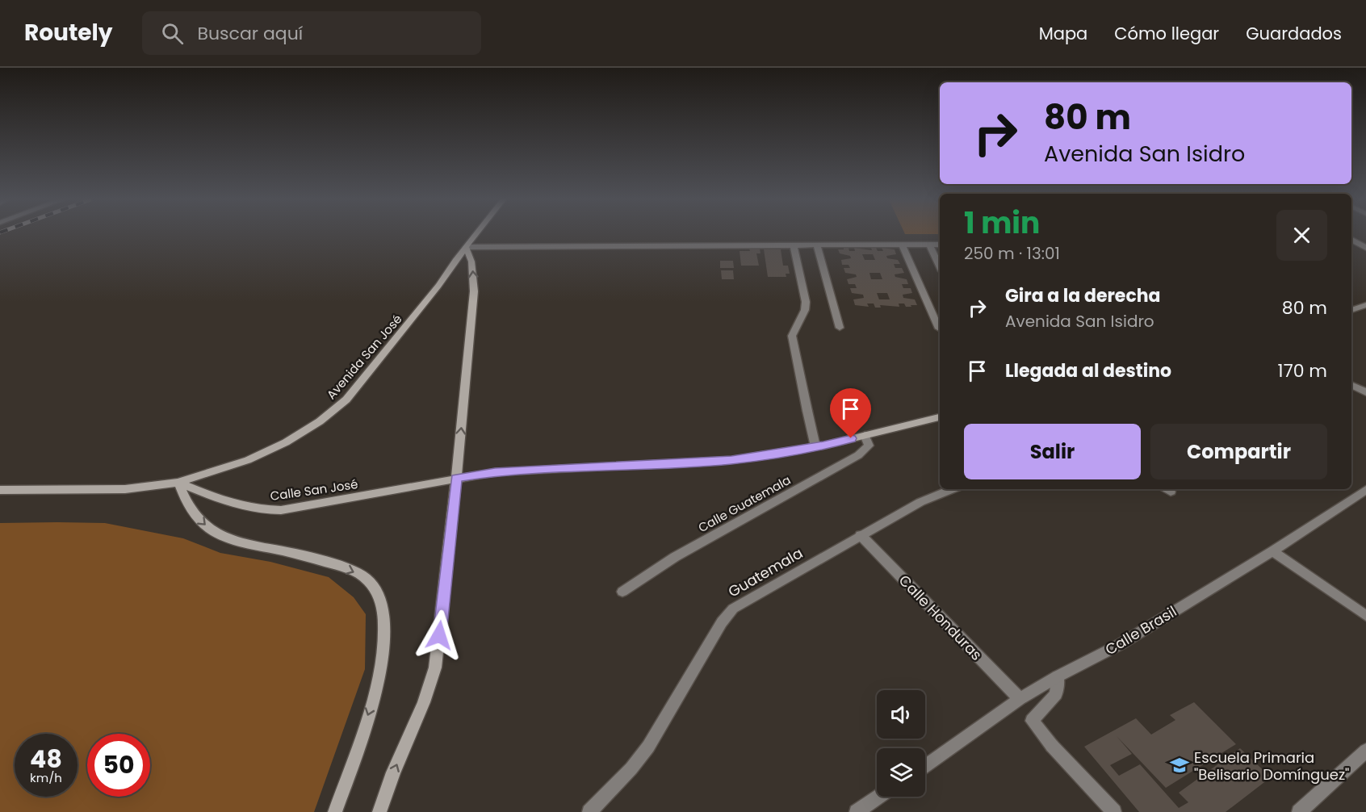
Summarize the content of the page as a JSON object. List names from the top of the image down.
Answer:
{
  "streets": {
    "main road": ["Avenida San José", "Calle San José"],
    "street": [
      "Calle Guatemala",
      "Guatemala",
      "Calle Honduras",
      "Calle Brasil"
    ]
  },
  "crossings": [
    ["Avenida San José", "Calle San José"],
    ["Calle San José", "Calle Guatemala"],
    ["Guatemala", "Calle Honduras"],
    ["Calle Honduras", "Calle Brasil"]
  ],
  "places": {
    "school or university": ["Escuela Primaria \"Belisario Domínguez\""]
  },
  "page": {
    "header": "Routely",
    "search": "Buscar aquí",
    "nav": ["Mapa", "Cómo llegar", "Guardados"],
    "turn": ["80 m", "Avenida San Isidro"],
    "heading": ["1 min", "250 m · 13:01"],
    "list": [
      {
        "name": "Gira a la derecha",
        "note": "Avenida San Isidro",
        "value": "80 m"
      },
      {
        "name": "Llegada al destino",
        "value": "170 m"
      }
    ],
    "buttons": ["Salir", "Compartir"],
    "speed": "48 km/h",
    "limit": "50"
  }
}
